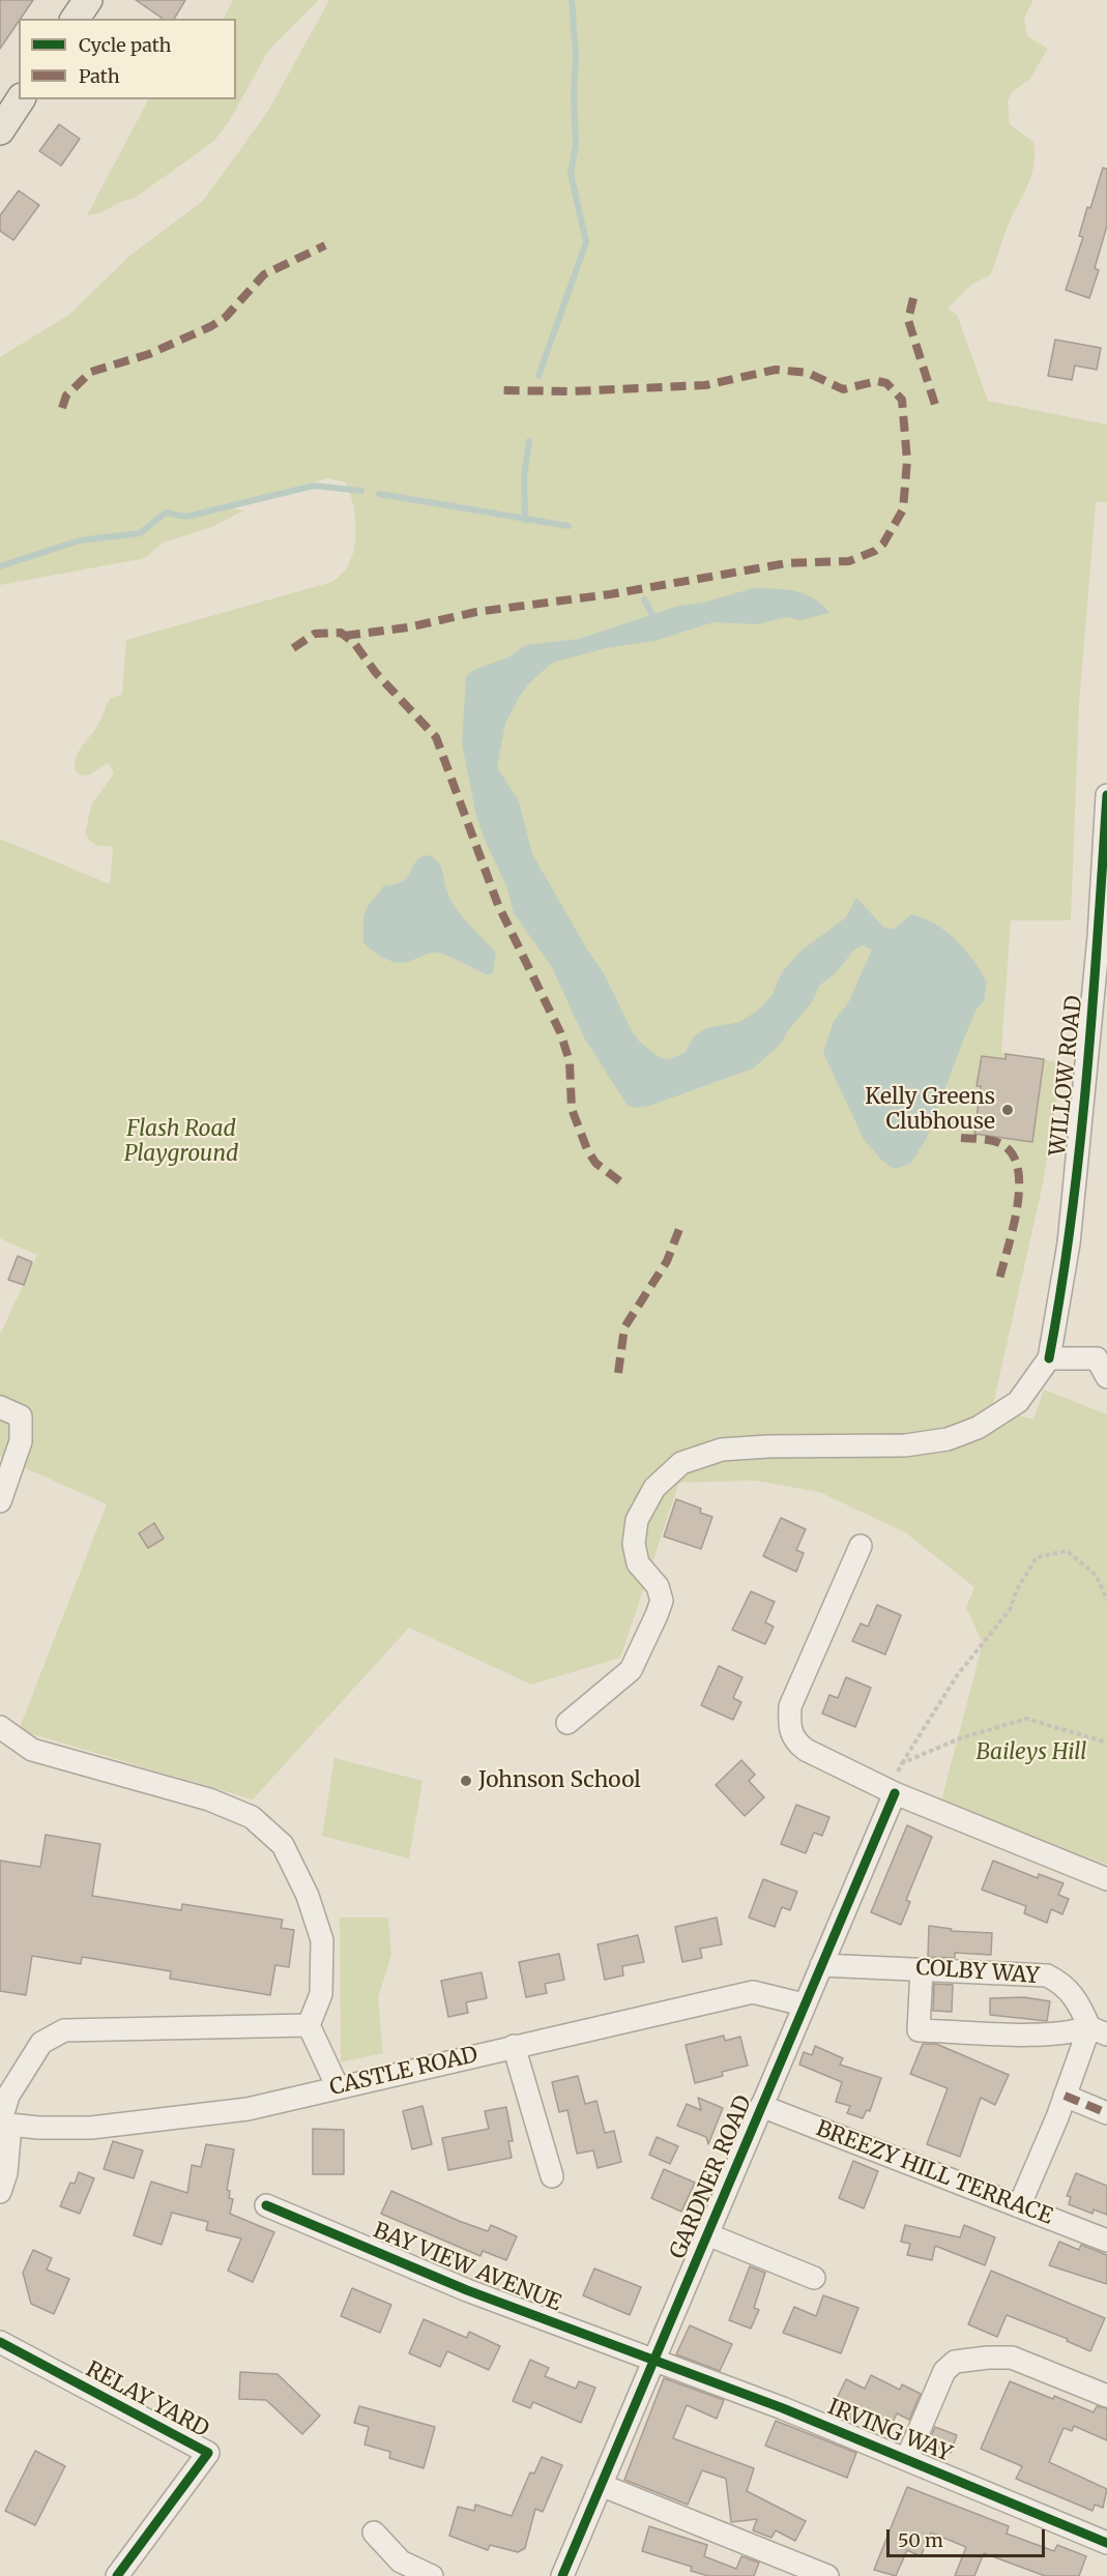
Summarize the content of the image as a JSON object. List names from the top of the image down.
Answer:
{
  "streets": {
    "street": [
      "WILLOW ROAD",
      "COLBY WAY",
      "CASTLE ROAD",
      "BREEZY HILL TERRACE",
      "GARDNER ROAD",
      "BAY VIEW AVENUE",
      "RELAY YARD",
      "IRVING WAY"
    ]
  },
  "crossings": [
    ["COLBY WAY", "GARDNER ROAD"],
    ["CASTLE ROAD", "GARDNER ROAD"],
    ["BREEZY HILL TERRACE", "GARDNER ROAD"],
    ["GARDNER ROAD", "BAY VIEW AVENUE"],
    ["GARDNER ROAD", "IRVING WAY"],
    ["BAY VIEW AVENUE", "IRVING WAY"]
  ],
  "parks": ["Flash Road Playground", "Baileys Hill"],
  "places": ["Kelly Greens Clubhouse", "Johnson School"],
  "legend": ["Cycle path", "Path"],
  "scale_bar": "50 m"
}
